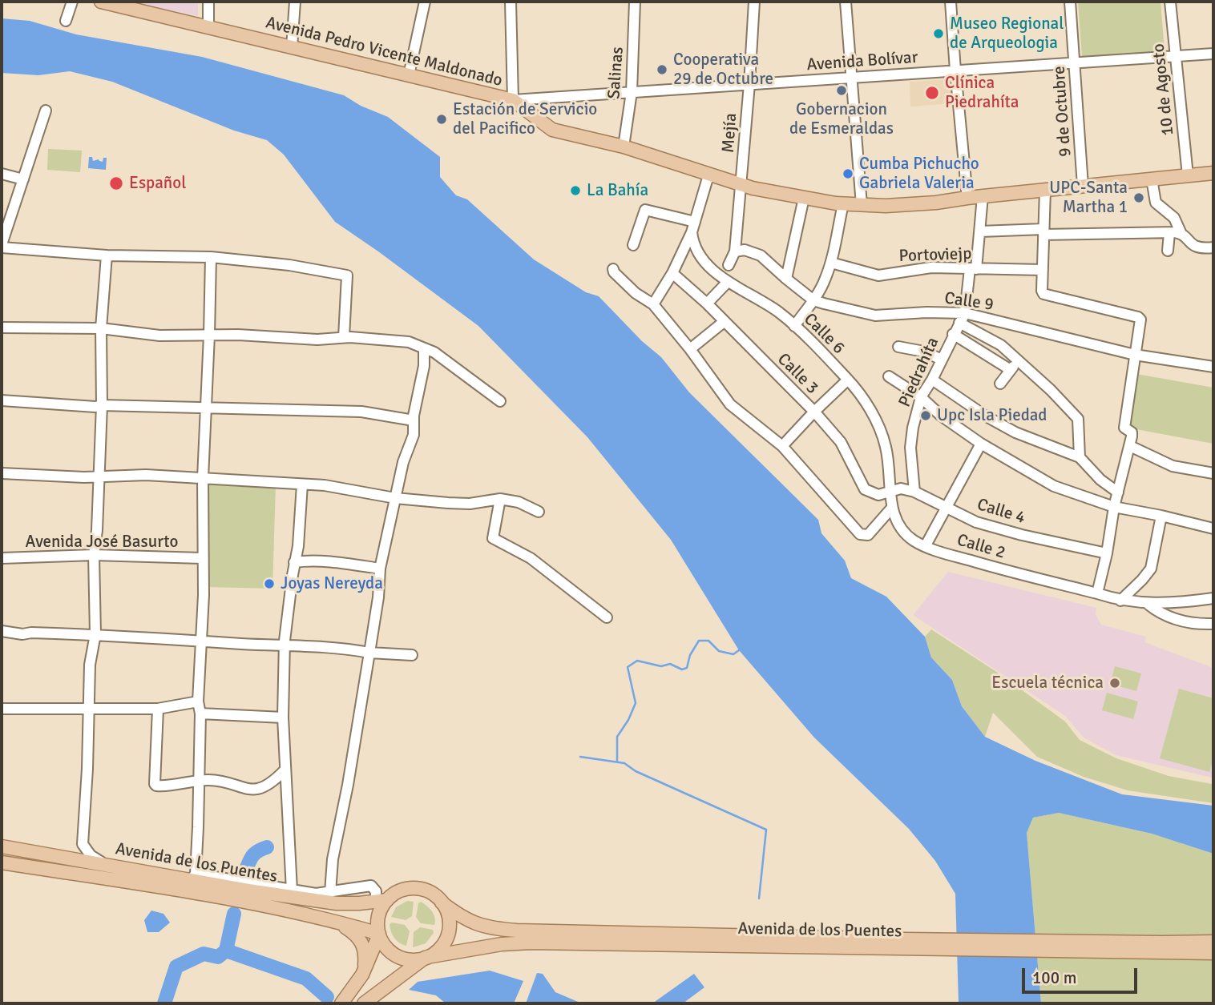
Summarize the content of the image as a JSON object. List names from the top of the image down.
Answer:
{
  "streets": {
    "main road": ["Avenida Pedro Vicente Maldonado", "Avenida de los Puentes"],
    "street": [
      "Avenida Bolívar",
      "Salinas",
      "10 de Agosto",
      "9 de Octubre",
      "Mejía",
      "Portoviejp",
      "Calle 9",
      "Calle 6",
      "Piedrahíta",
      "Calle 3",
      "Calle 4",
      "Avenida José Basurto",
      "Calle 2"
    ]
  },
  "crossings": [
    ["Avenida Pedro Vicente Maldonado", "Avenida Bolívar"],
    ["Avenida Pedro Vicente Maldonado", "Salinas"],
    ["Avenida Pedro Vicente Maldonado", "10 de Agosto"],
    ["Avenida Pedro Vicente Maldonado", "9 de Octubre"],
    ["Avenida Pedro Vicente Maldonado", "Mejía"],
    ["Avenida Pedro Vicente Maldonado", "Piedrahíta"],
    ["Avenida Bolívar", "Salinas"],
    ["Avenida Bolívar", "10 de Agosto"],
    ["Avenida Bolívar", "9 de Octubre"],
    ["Avenida Bolívar", "Mejía"],
    ["Mejía", "Calle 9"],
    ["Portoviejp", "Piedrahíta"],
    ["Calle 9", "Piedrahíta"],
    ["Calle 6", "Calle 3"],
    ["Calle 6", "Calle 4"],
    ["Calle 6", "Calle 2"],
    ["Piedrahíta", "Calle 4"],
    ["Calle 3", "Calle 4"],
    ["Calle 3", "Calle 2"],
    ["Calle 4", "Calle 2"]
  ],
  "places": [
    "Museo Regional de Arqueologia",
    "Cooperativa 29 de Octubre",
    "Gobernacion de Esmeraldas",
    "Clínica Piedrahíta",
    "Estación de Servicio del Pacifico",
    "Cumba Pichucho Gabriela Valeria",
    "Español",
    "La Bahía",
    "UPC-Santa Martha 1",
    "Upc Isla Piedad",
    "Joyas Nereyda",
    "Escuela técnica"
  ],
  "scale_bar": "100 m"
}
